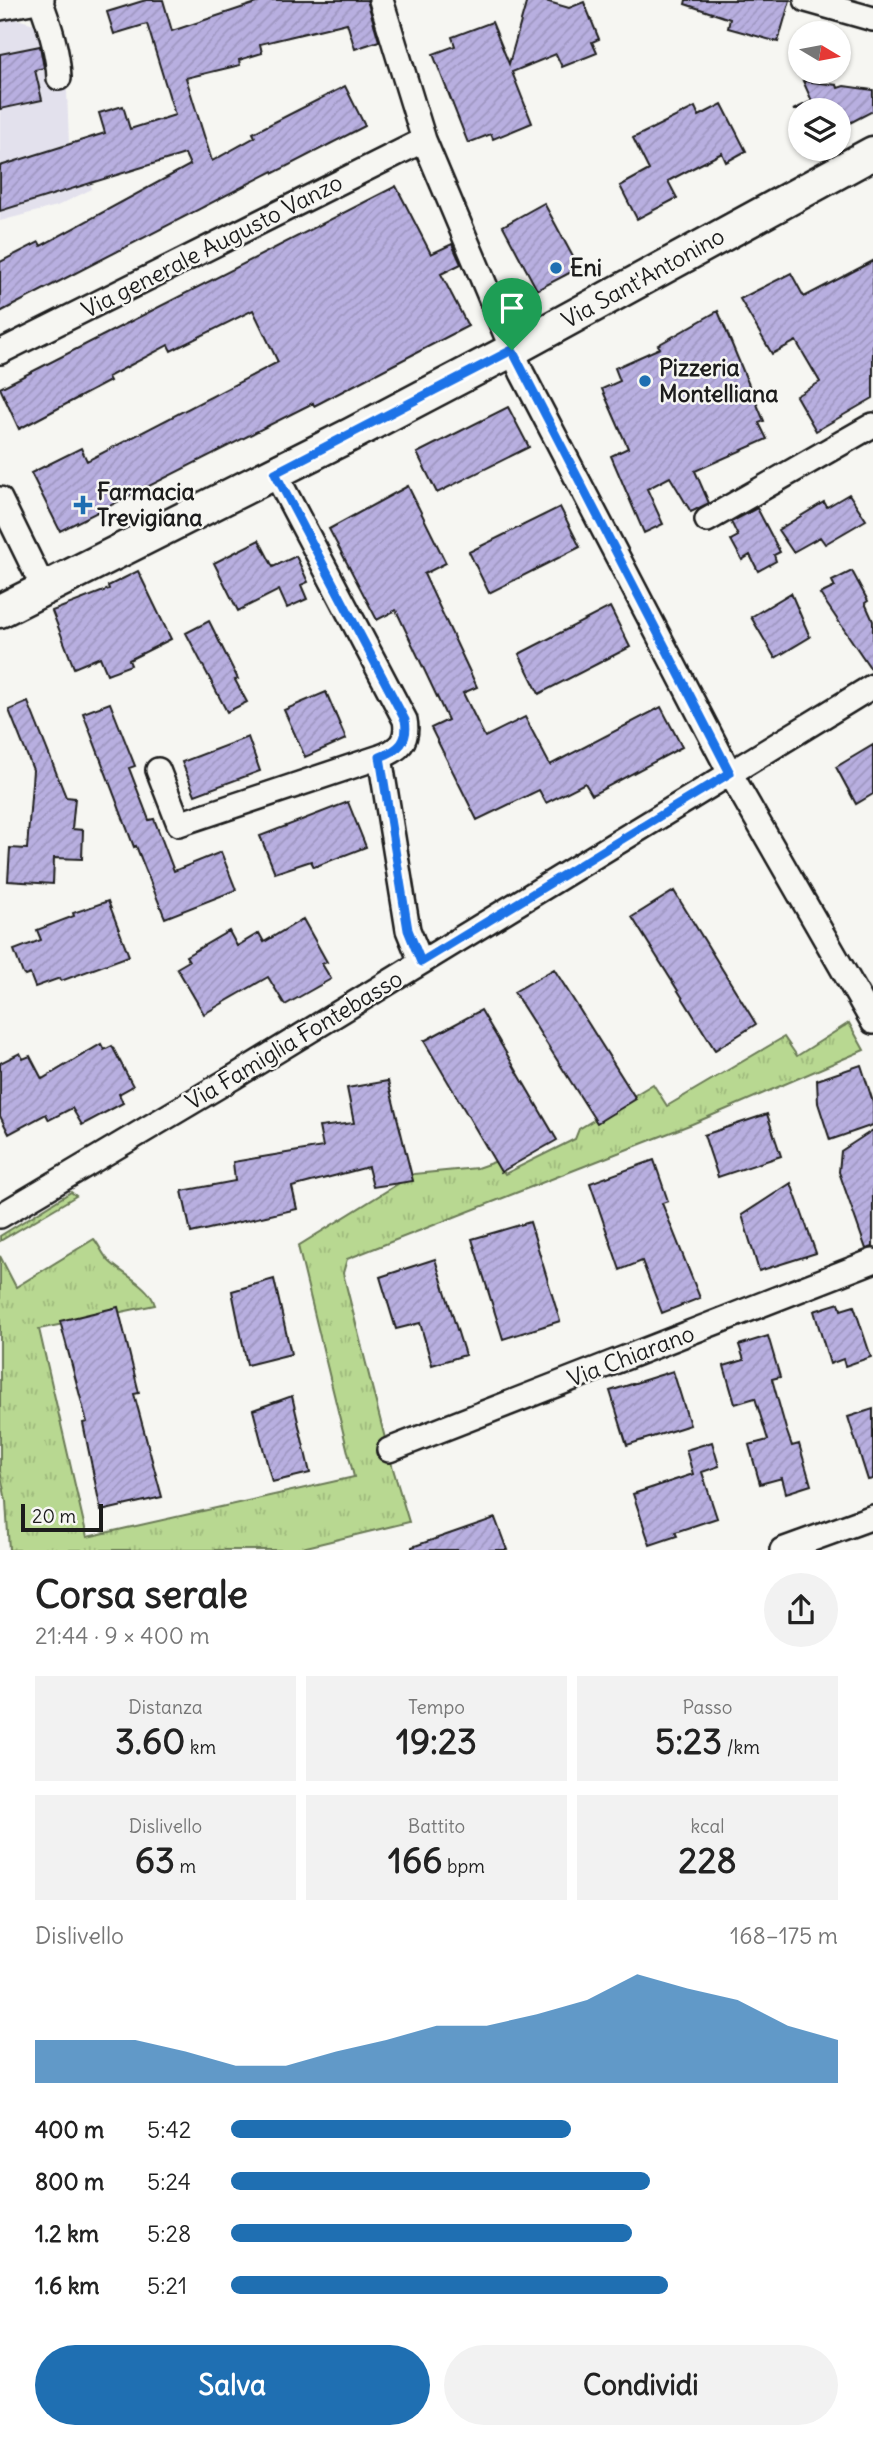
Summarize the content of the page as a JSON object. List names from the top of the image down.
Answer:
{
  "streets": {
    "street": [
      "Via generale Augusto Vanzo",
      "Via Sant'Antonino",
      "Via Famiglia Fontebasso",
      "Via Chiarano"
    ]
  },
  "places": {
    "other": ["Eni", "Pizzeria Montelliana"],
    "health": ["Farmacia Trevigiana"]
  },
  "scale_bar": "20 m",
  "north": "right",
  "page": {
    "scale": "20 m",
    "heading": ["Corsa serale", "21:44 · 9 × 400 m"],
    "stats": [
      ["Distanza", "3.60 km"],
      ["Tempo", "19:23"],
      ["Passo", "5:23 /km"],
      ["Dislivello", "63 m"],
      ["Battito", "166 bpm"],
      ["kcal", "228"]
    ],
    "chart": ["Dislivello", "168–175 m"],
    "list": [
      {
        "name": "400 m",
        "note": "5:42"
      },
      {
        "name": "800 m",
        "note": "5:24"
      },
      {
        "name": "1.2 km",
        "note": "5:28"
      },
      {
        "name": "1.6 km",
        "note": "5:21"
      }
    ],
    "buttons": ["Salva", "Condividi"]
  }
}
